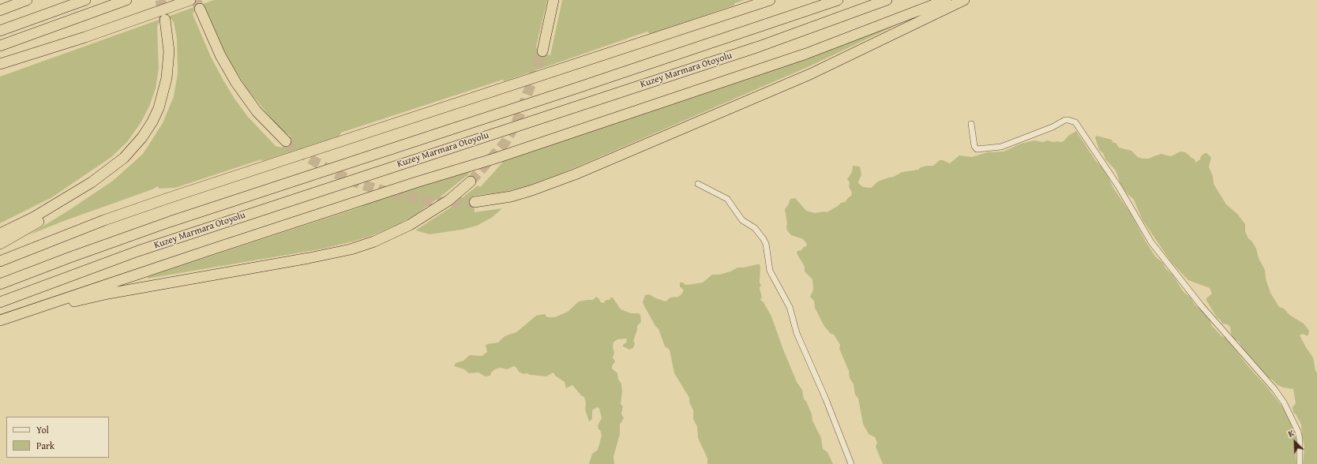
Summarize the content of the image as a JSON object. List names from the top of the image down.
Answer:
{
  "streets": {
    "highway": ["Kuzey Marmara Otoyolu"]
  },
  "legend": ["Yol", "Park"],
  "north": "top left"
}
